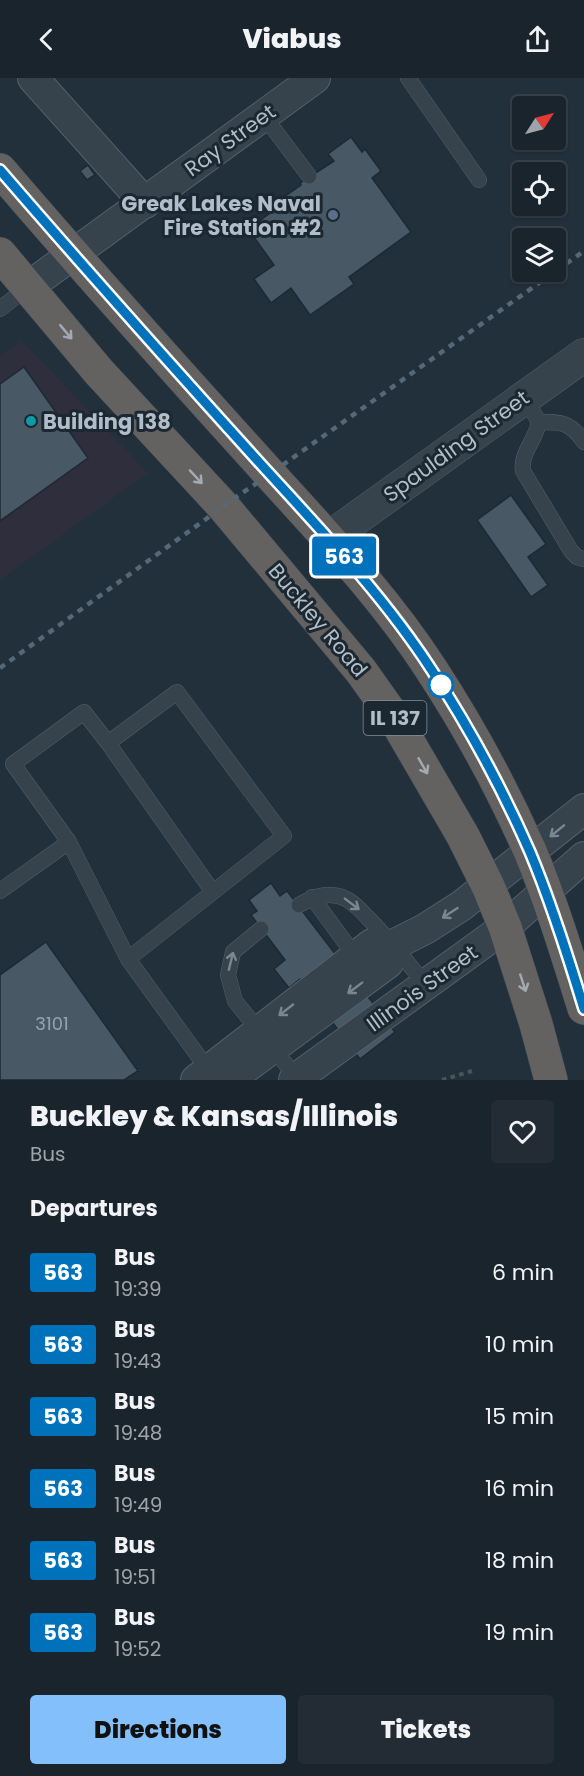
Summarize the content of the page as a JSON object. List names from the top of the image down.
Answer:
{
  "streets": {
    "highway": ["Buckley Road", "IL 137"],
    "street": ["Ray Street", "Spaulding Street", "Illinois Street"]
  },
  "crossings": [
    ["Ray Street", "Buckley Road"],
    ["Ray Street", "IL 137"],
    ["Spaulding Street", "IL 137"],
    ["Buckley Road", "Illinois Street"],
    ["IL 137", "Illinois Street"]
  ],
  "places": ["Greak Lakes Naval Fire Station #2", "Building 138"],
  "lines": ["bus line 563"],
  "house_numbers": ["3101"],
  "north": "top right",
  "page": {
    "header": "Viabus",
    "on_map": "563",
    "heading": [
      ["Buckley & Kansas/Illinois", "Bus"],
      "Departures"
    ],
    "list": [
      {
        "mark": "563",
        "name": "Bus",
        "note": "19:39",
        "value": "6 min"
      },
      {
        "mark": "563",
        "name": "Bus",
        "note": "19:43",
        "value": "10 min"
      },
      {
        "mark": "563",
        "name": "Bus",
        "note": "19:48",
        "value": "15 min"
      },
      {
        "mark": "563",
        "name": "Bus",
        "note": "19:49",
        "value": "16 min"
      },
      {
        "mark": "563",
        "name": "Bus",
        "note": "19:51",
        "value": "18 min"
      },
      {
        "mark": "563",
        "name": "Bus",
        "note": "19:52",
        "value": "19 min"
      }
    ],
    "buttons": ["Directions", "Tickets"]
  }
}
